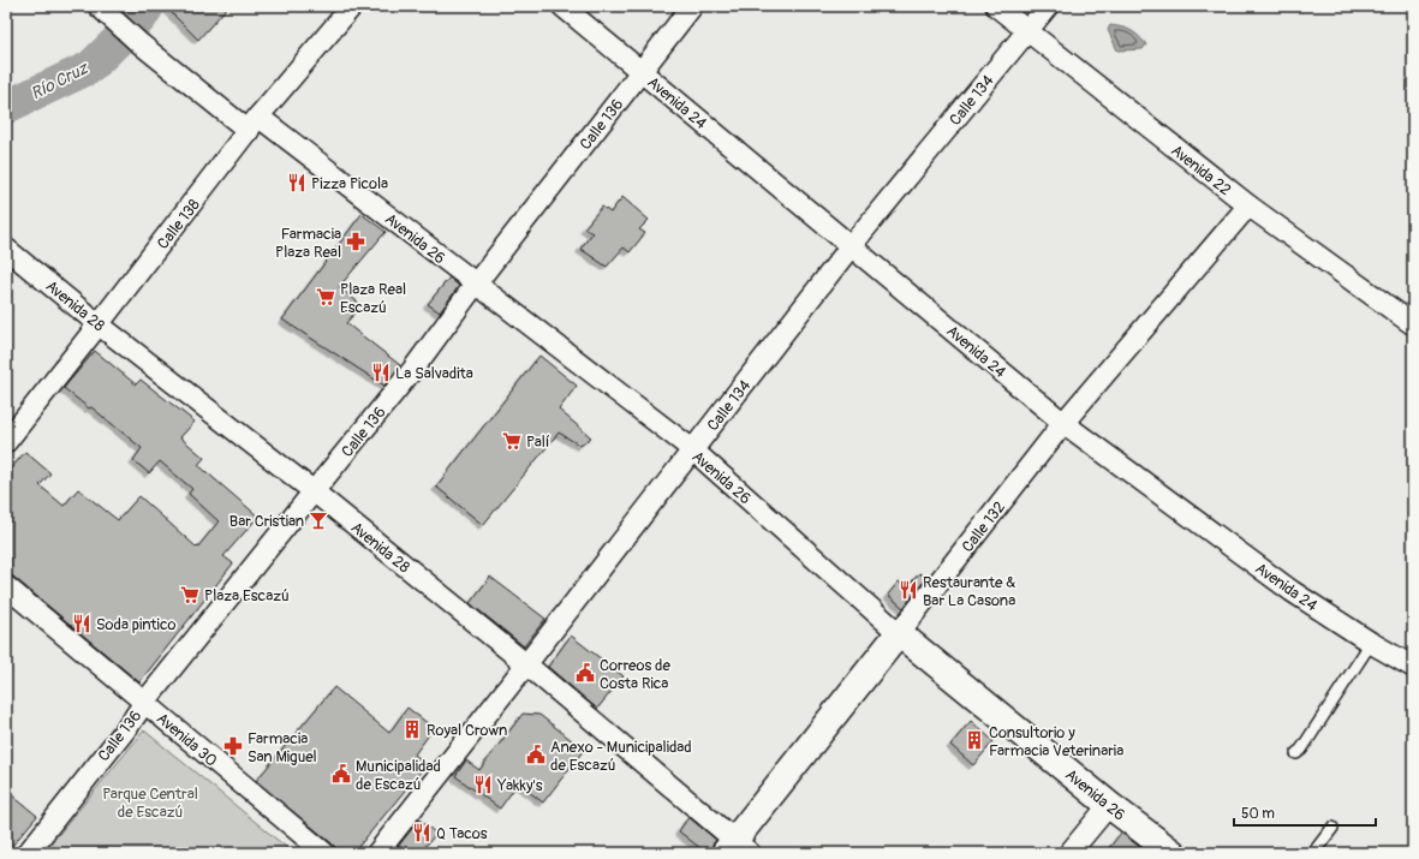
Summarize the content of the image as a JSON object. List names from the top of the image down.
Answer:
{
  "streets": {
    "main road": ["Avenida 26", "Calle 132"],
    "street": [
      "Calle 134",
      "Avenida 24",
      "Calle 136",
      "Avenida 22",
      "Calle 138",
      "Avenida 28",
      "Avenida 30"
    ]
  },
  "crossings": [
    ["Calle 134", "Avenida 24"],
    ["Calle 134", "Avenida 22"],
    ["Calle 134", "Avenida 26"],
    ["Calle 134", "Avenida 28"],
    ["Avenida 24", "Calle 136"],
    ["Avenida 24", "Calle 132"],
    ["Calle 136", "Avenida 26"],
    ["Calle 136", "Avenida 28"],
    ["Calle 136", "Avenida 30"],
    ["Avenida 22", "Calle 132"],
    ["Calle 138", "Avenida 26"],
    ["Calle 138", "Avenida 28"],
    ["Avenida 26", "Calle 132"],
    ["Avenida 28", "Calle 132"]
  ],
  "water": ["Río Cruz"],
  "parks": ["Parque Central de Escazú"],
  "places": {
    "restaurant": [
      "Pizza Picola",
      "La Salvadita",
      "Restaurante & Bar La Casona",
      "Soda pintico",
      "Yakky's",
      "Q Tacos"
    ],
    "pharmacy": ["Farmacia Plaza Real", "Farmacia San Miguel"],
    "supermarket": ["Plaza Real Escazú", "Palí", "Plaza Escazú"],
    "bar": ["Bar Cristian"],
    "public building": ["Correos de Costa Rica", "Anexo - Municipalidad de Escazú", "Municipalidad de Escazú"],
    "building": ["Royal Crown", "Consultorio y Farmacia Veterinaria"]
  },
  "scale_bar": "50 m"
}
